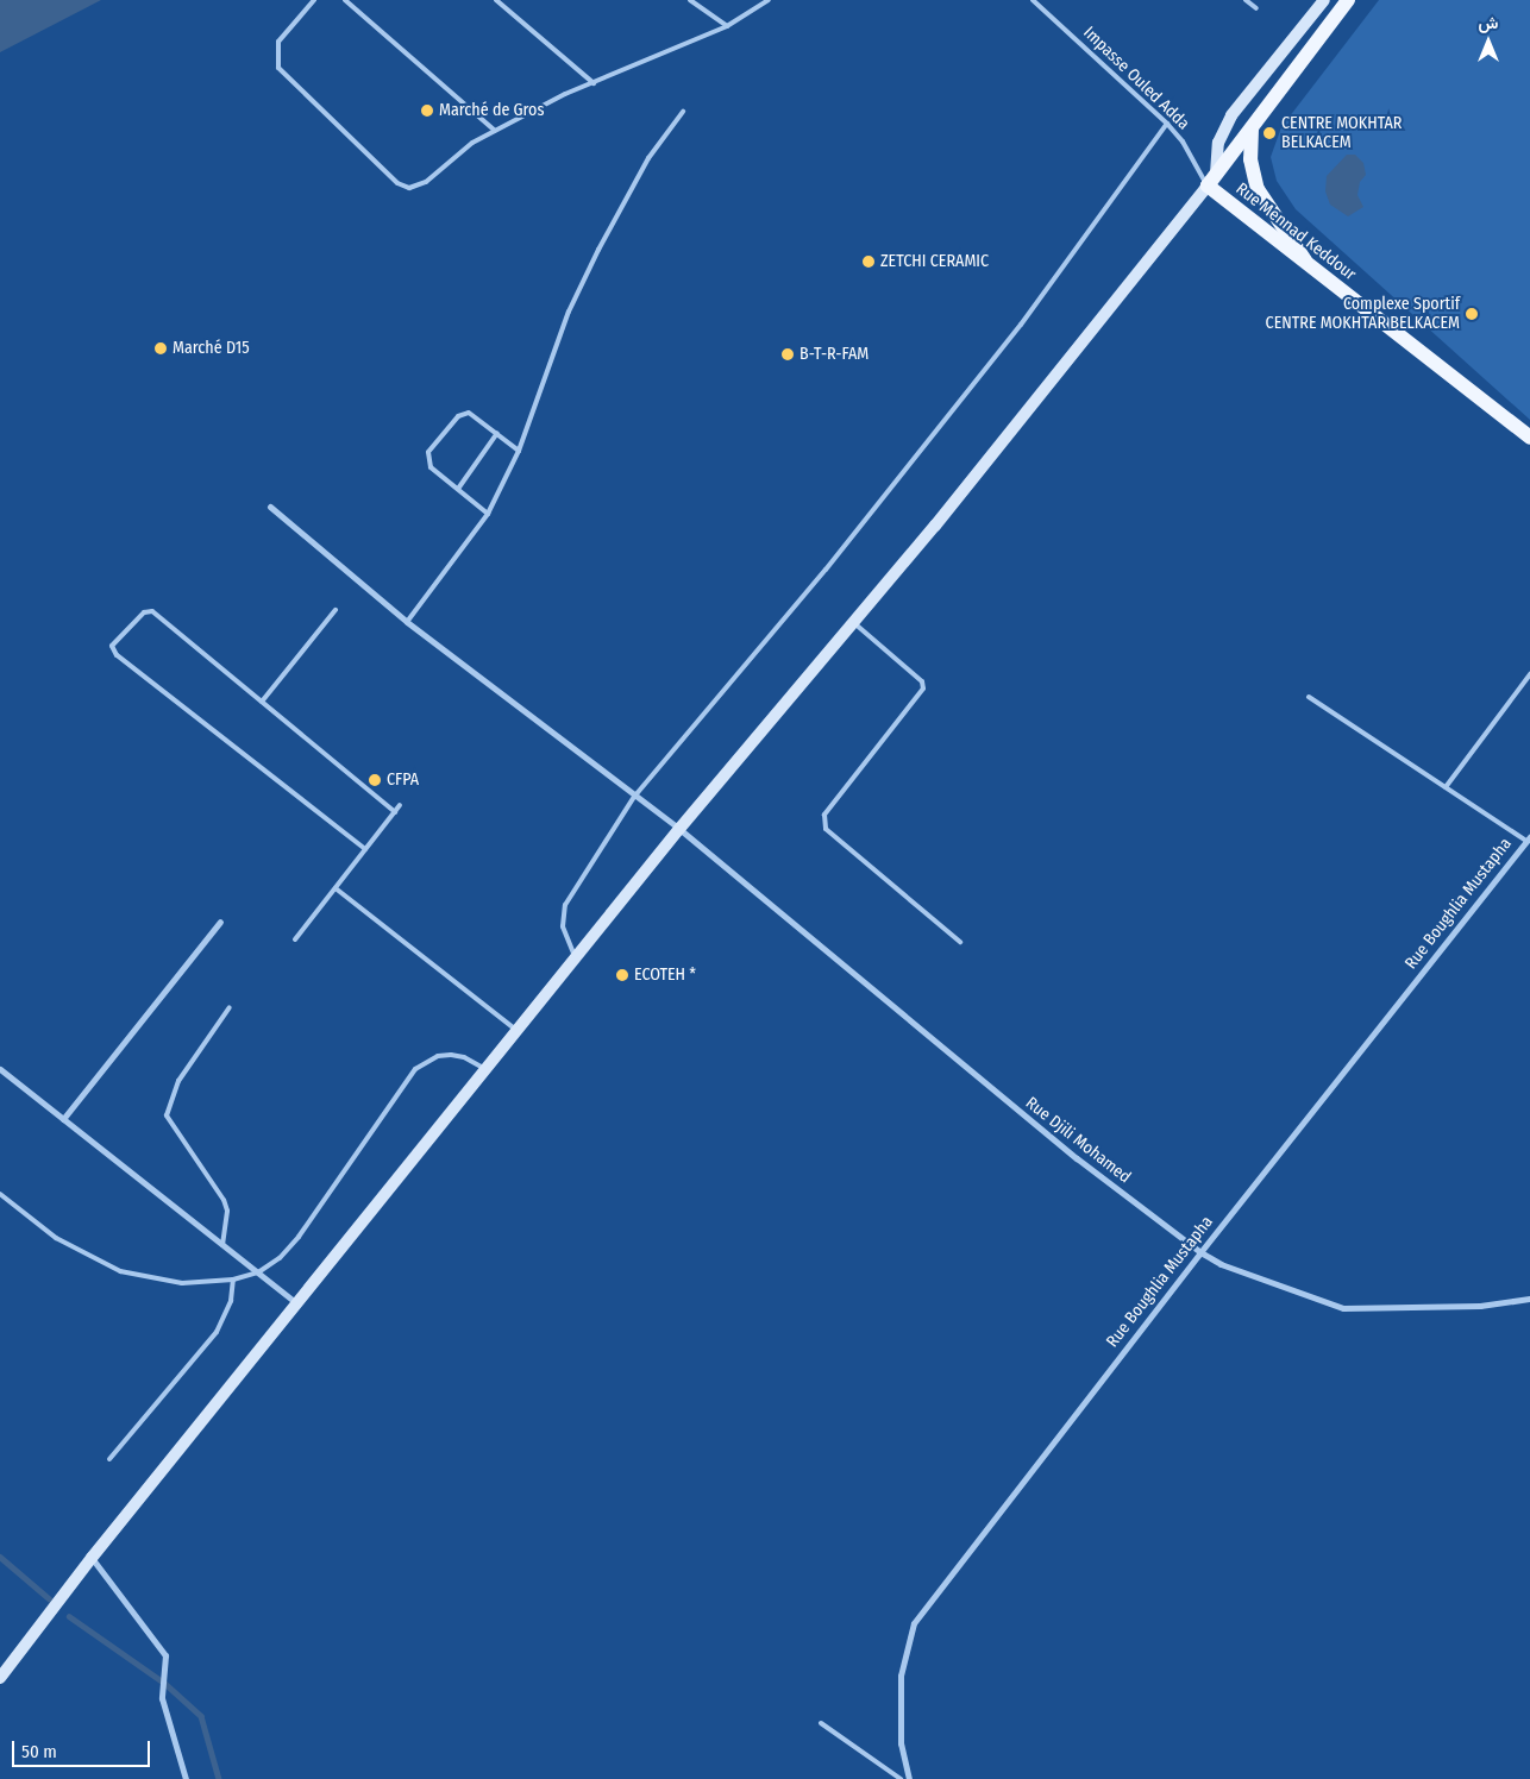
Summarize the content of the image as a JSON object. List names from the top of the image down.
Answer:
{
  "streets": {
    "main road": ["Rue Mennad Keddour"],
    "street": ["Rue Boughlia Mustapha", "Rue Djili Mohamed"],
    "lane": ["Impasse Ouled Adda"]
  },
  "crossings": [
    ["Impasse Ouled Adda", "Rue Mennad Keddour"],
    ["Rue Boughlia Mustapha", "Rue Djili Mohamed"]
  ],
  "places": [
    "Marché de Gros",
    "CENTRE MOKHTAR BELKACEM",
    "ZETCHI CERAMIC",
    "Complexe Sportif CENTRE MOKHTAR BELKACEM",
    "Marché D15",
    "B-T-R-FAM",
    "CFPA",
    "ECOTEH *"
  ],
  "scale_bar": "50 m",
  "north": "top"
}
